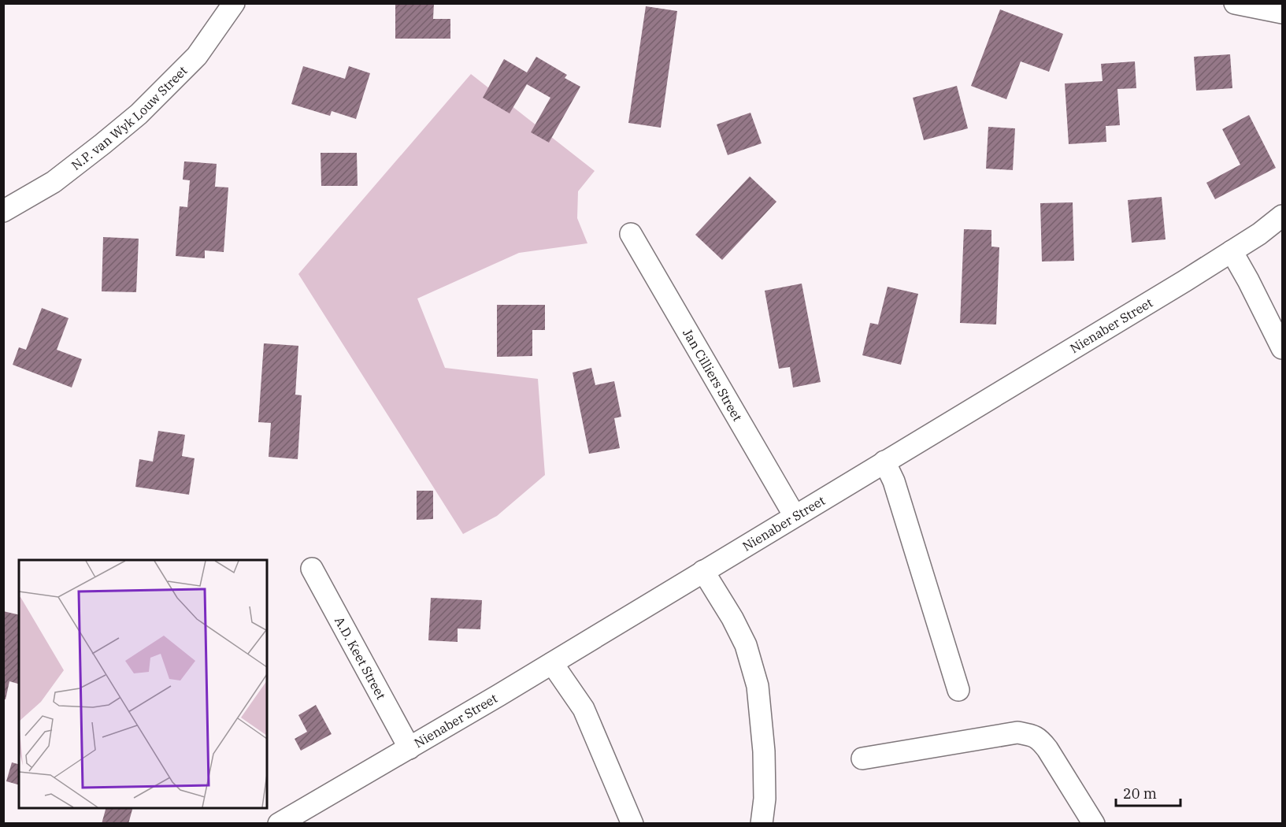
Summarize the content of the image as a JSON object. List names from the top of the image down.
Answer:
{
  "streets": {
    "street": [
      "N.P. van Wyk Louw Street",
      "Nienaber Street",
      "Jan Cilliers Street",
      "A.D. Keet Street"
    ]
  },
  "crossings": [
    ["Nienaber Street", "Jan Cilliers Street"],
    ["Nienaber Street", "A.D. Keet Street"]
  ],
  "scale_bar": "20 m"
}
